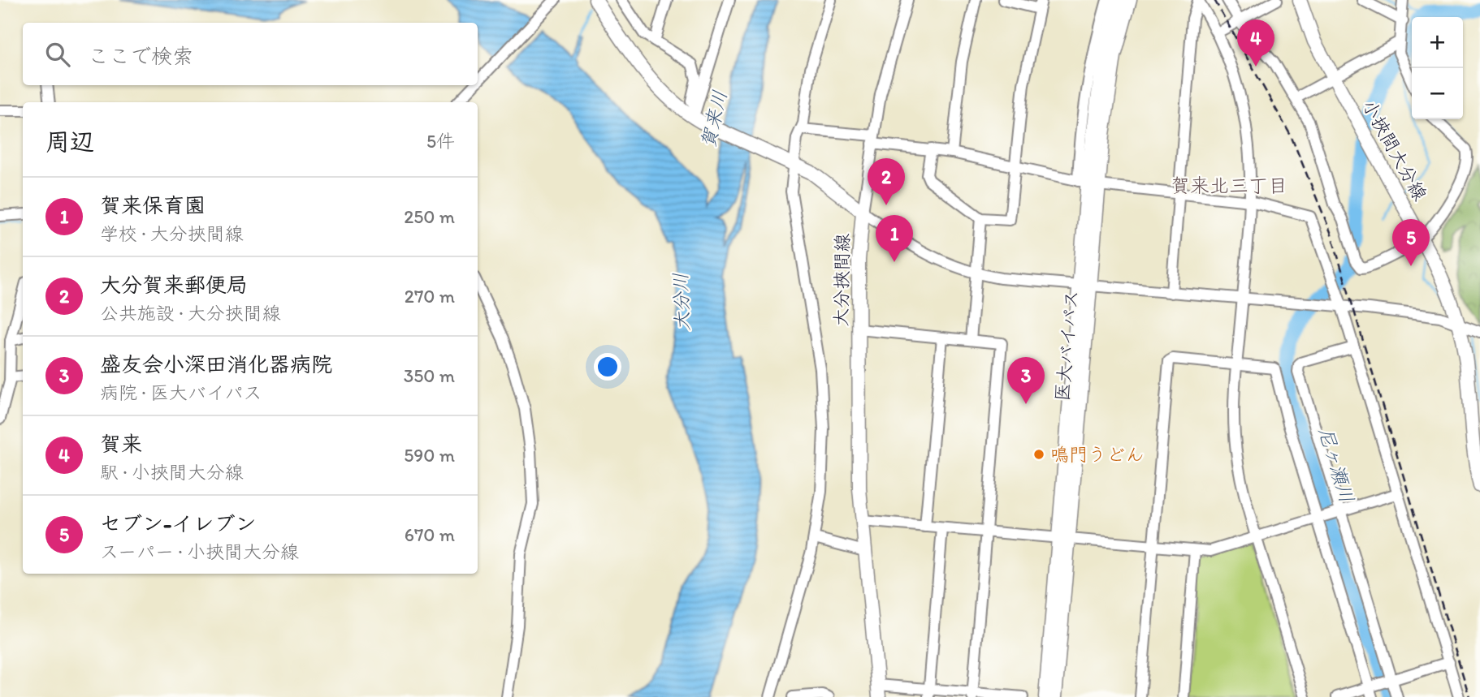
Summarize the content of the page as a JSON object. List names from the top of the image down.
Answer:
{
  "streets": {
    "main road": ["小挾間大分線", "大分挾間線", "医大バイパス"]
  },
  "districts": ["賀来北三丁目"],
  "water": ["賀来川", "大分川", "尼ヶ瀬川"],
  "places": ["鳴門うどん"],
  "page": {
    "map_buttons": ["+", "−"],
    "pins": [
      "4",
      "2",
      "1",
      "5",
      "3"
    ],
    "search": "ここで検索",
    "heading": ["周辺", "5件"],
    "list": [
      {
        "mark": "1",
        "name": "賀来保育園",
        "note": "学校 · 大分挾間線",
        "value": "250 m"
      },
      {
        "mark": "2",
        "name": "大分賀来郵便局",
        "note": "公共施設 · 大分挾間線",
        "value": "270 m"
      },
      {
        "mark": "3",
        "name": "盛友会小深田消化器病院",
        "note": "病院 · 医大バイパス",
        "value": "350 m"
      },
      {
        "mark": "4",
        "name": "賀来",
        "note": "駅 · 小挾間大分線",
        "value": "590 m"
      },
      {
        "mark": "5",
        "name": "セブン-イレブン",
        "note": "スーパー · 小挾間大分線",
        "value": "670 m"
      }
    ]
  }
}
